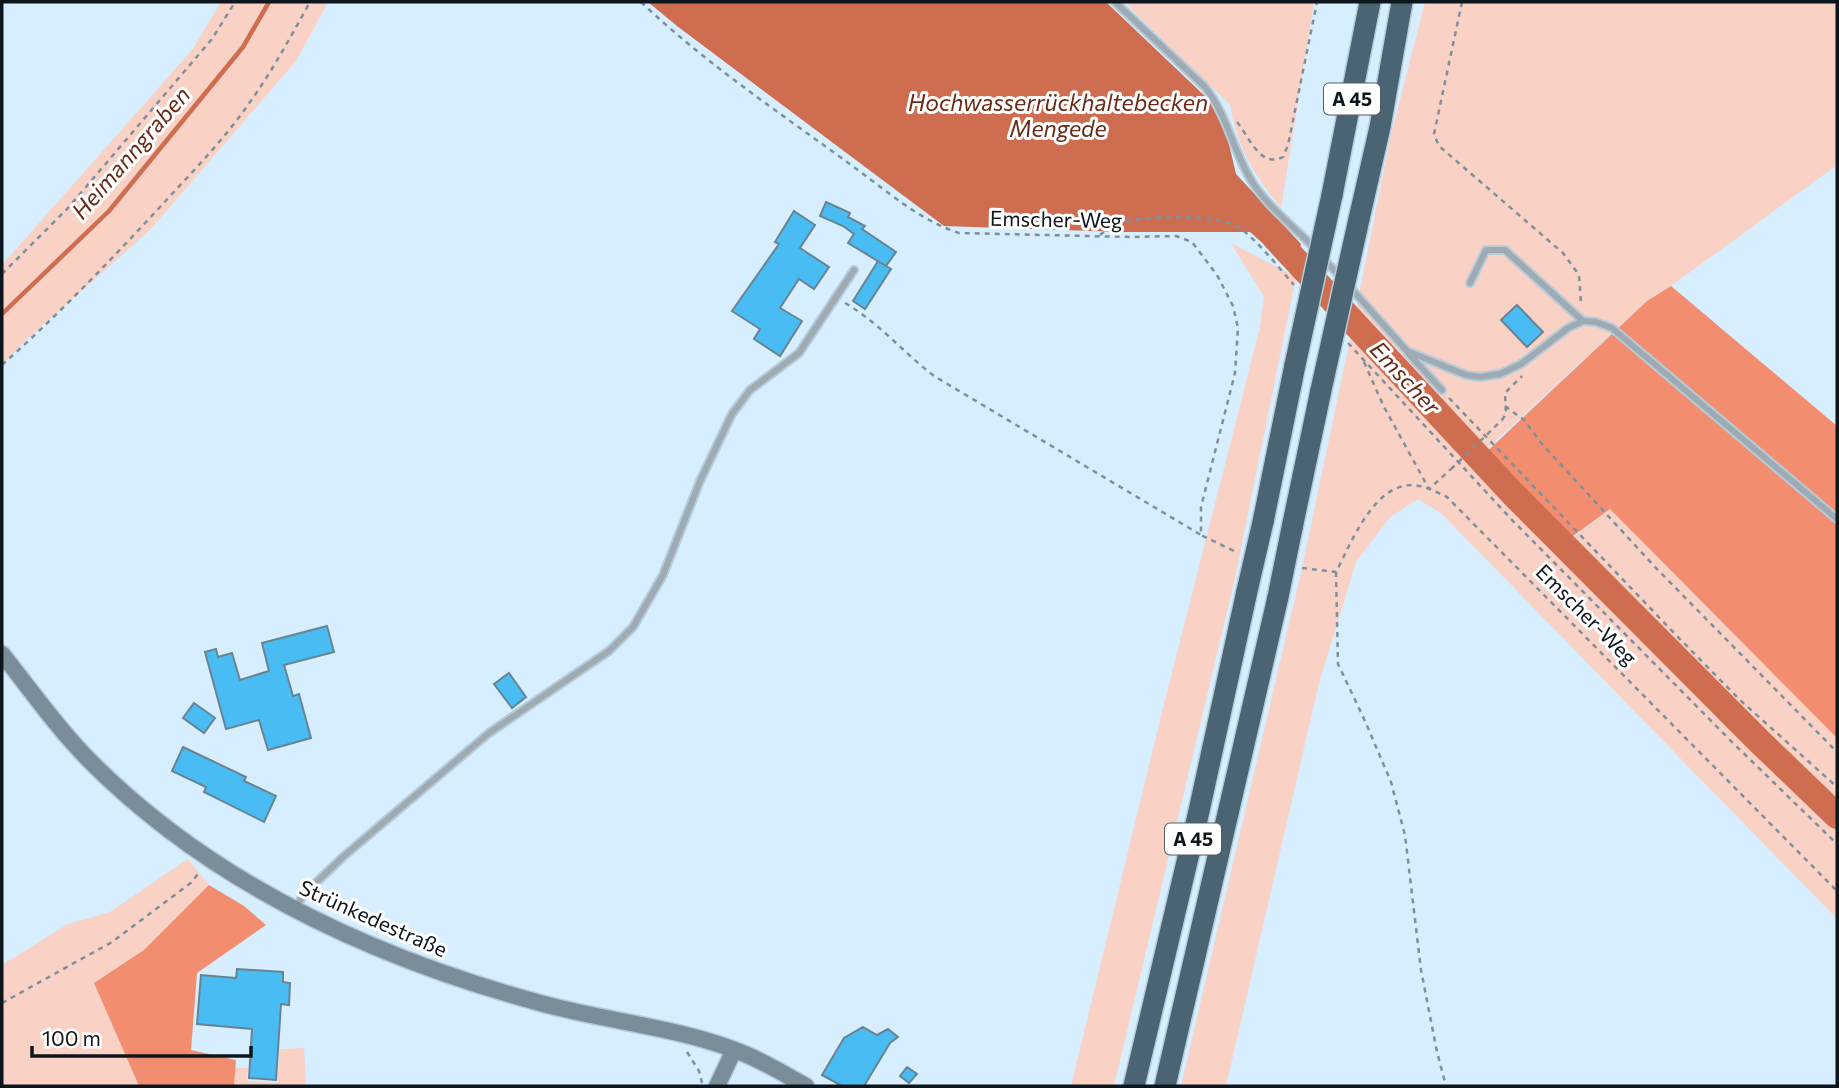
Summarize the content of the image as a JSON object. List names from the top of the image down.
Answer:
{
  "streets": {
    "highway": ["A 45"],
    "main road": ["Strünkedestraße"],
    "path": ["Emscher-Weg"]
  },
  "water": ["Hochwasserrückhaltebecken Mengede", "Heimanngraben", "Emscher"],
  "scale_bar": "100 m"
}
